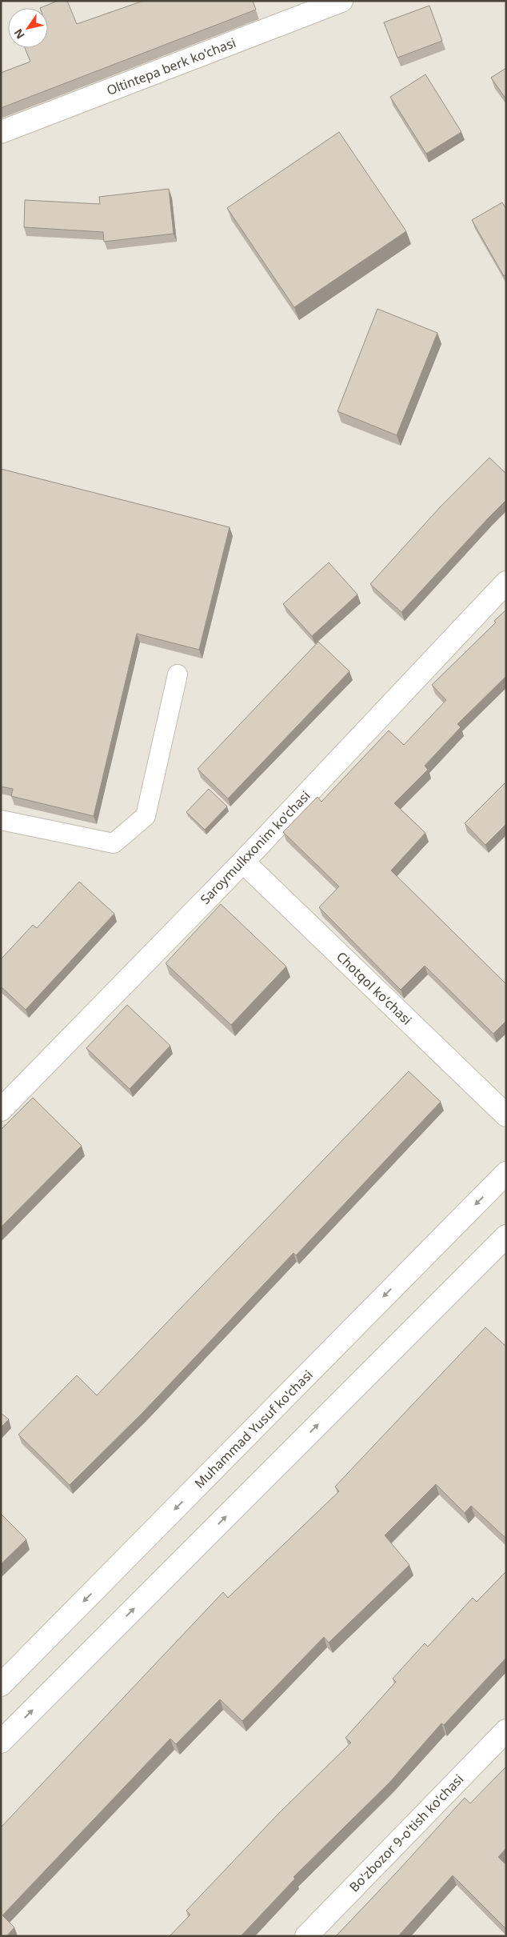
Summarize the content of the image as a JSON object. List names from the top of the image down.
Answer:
{
  "streets": {
    "street": [
      "Oltintepa berk ko'chasi",
      "Saroymulkxonim ko'chasi",
      "Chotqol koʻchasi",
      "Muhammad Yusuf ko'chasi",
      "Bo'zbozor 9-o'tish ko'chasi"
    ]
  },
  "crossings": [
    ["Saroymulkxonim ko'chasi", "Chotqol koʻchasi"]
  ],
  "north": "bottom left"
}
